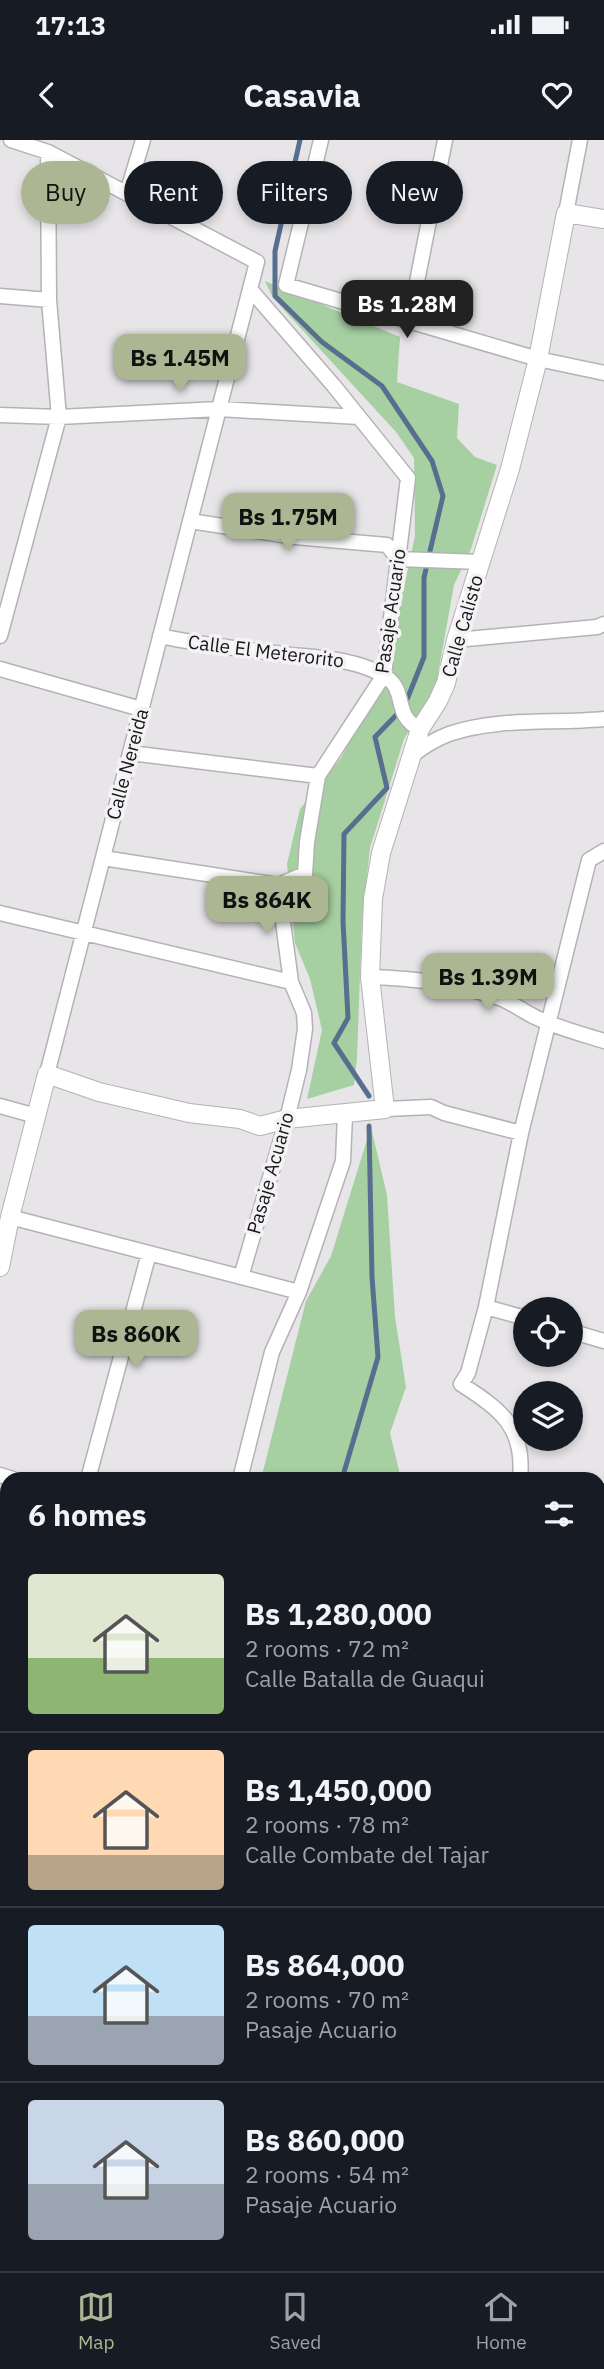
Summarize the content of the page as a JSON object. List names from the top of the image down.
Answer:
{
  "streets": {
    "street": [
      "Pasaje Acuario",
      "Calle Calisto",
      "Calle El Meterorito",
      "Calle Nereida"
    ]
  },
  "crossings": [
    ["Pasaje Acuario", "Calle El Meterorito"],
    ["Pasaje Acuario", "Calle Nereida"],
    ["Calle El Meterorito", "Calle Nereida"]
  ],
  "page": {
    "status": "17:13",
    "header": "Casavia",
    "chip": [
      "Buy",
      "Rent",
      "Filters",
      "New"
    ],
    "price": [
      "Bs 1.28M",
      "Bs 1.45M",
      "Bs 1.75M",
      "Bs 864K",
      "Bs 1.39M",
      "Bs 860K"
    ],
    "heading": "6 homes",
    "list": [
      {
        "name": "Bs 1,280,000",
        "note": "2 rooms · 72 m² · Calle Batalla de Guaqui"
      },
      {
        "name": "Bs 1,450,000",
        "note": "2 rooms · 78 m² · Calle Combate del Tajar"
      },
      {
        "name": "Bs 864,000",
        "note": "2 rooms · 70 m² · Pasaje Acuario"
      },
      {
        "name": "Bs 860,000",
        "note": "2 rooms · 54 m² · Pasaje Acuario"
      }
    ],
    "tabs": ["Map", "Saved", "Home"]
  }
}
